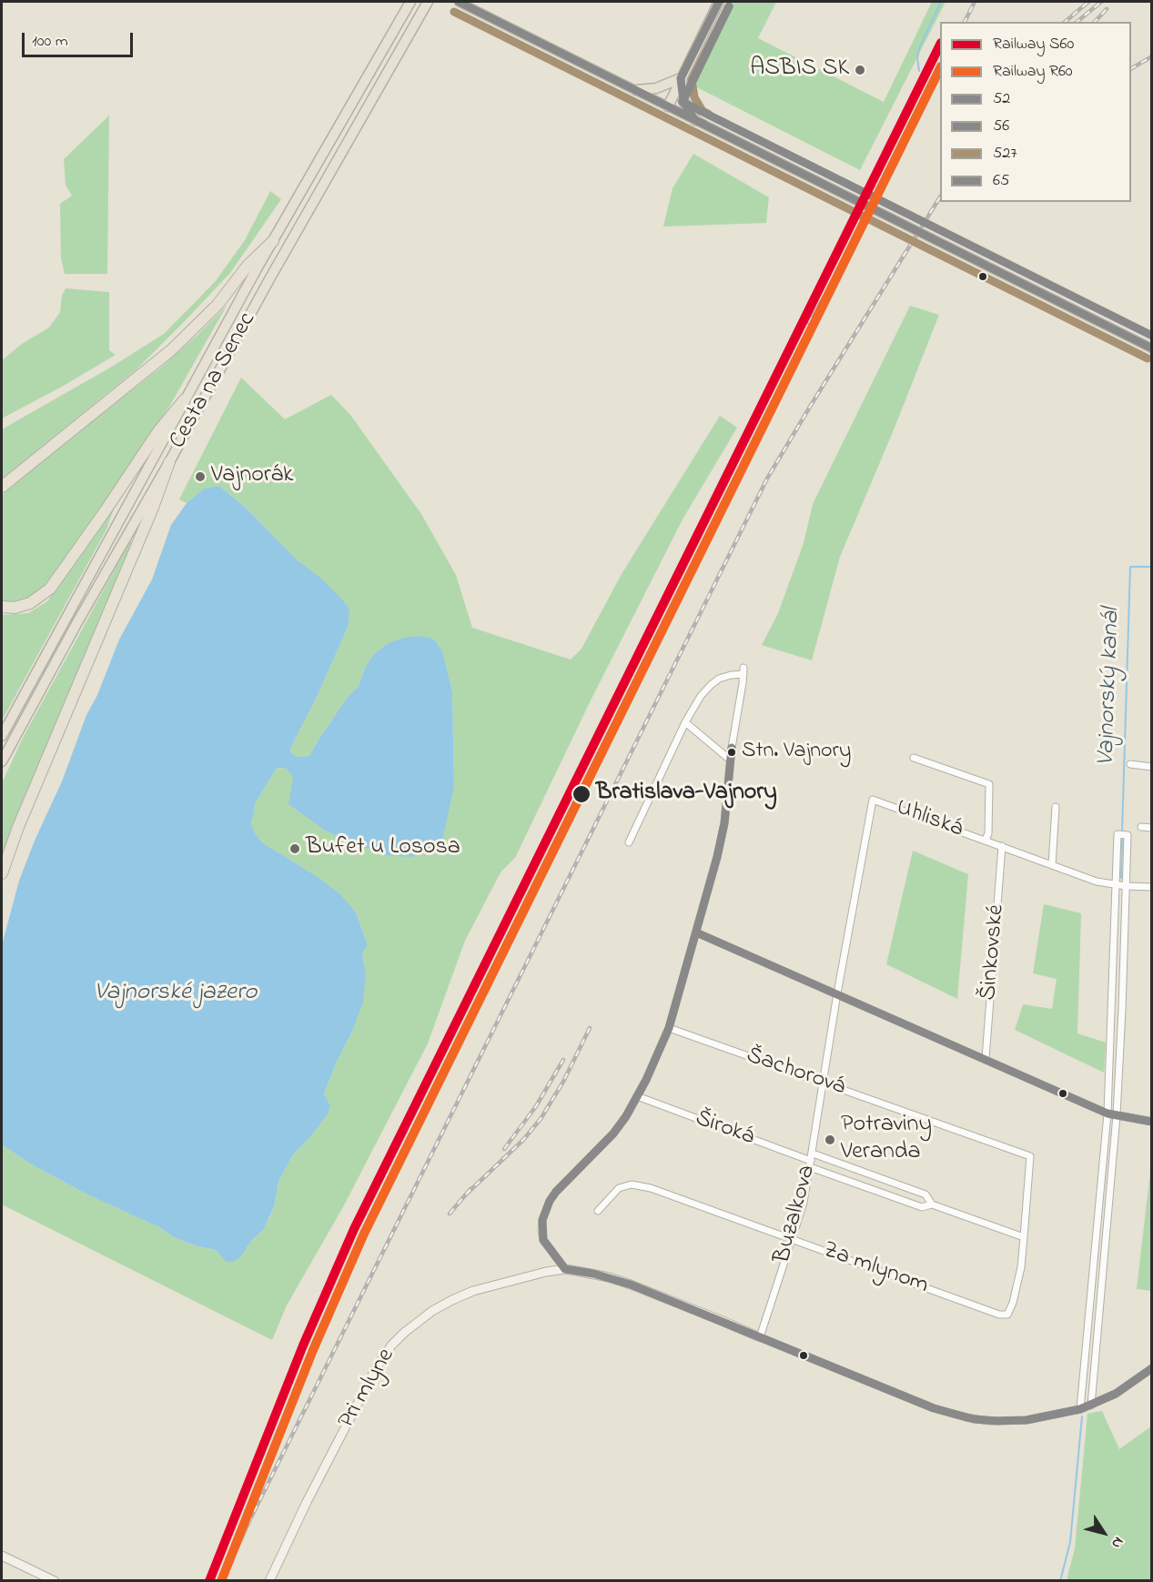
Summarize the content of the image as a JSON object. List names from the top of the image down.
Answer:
{
  "streets": {
    "main road": ["Cesta na Senec", "Pri mlyne"],
    "street": [
      "Uhliská",
      "Šinkovské",
      "Šachorová",
      "Široká",
      "Buzalkova",
      "Za mlynom"
    ]
  },
  "crossings": [
    ["Uhliská", "Šinkovské"],
    ["Uhliská", "Buzalkova"],
    ["Šachorová", "Široká"],
    ["Šachorová", "Buzalkova"],
    ["Šachorová", "Za mlynom"],
    ["Široká", "Buzalkova"],
    ["Široká", "Za mlynom"],
    ["Buzalkova", "Za mlynom"],
    ["Buzalkova", "Pri mlyne"]
  ],
  "water": ["Vajnorský kanál", "Vajnorské jazero"],
  "places": [
    "ASBIS SK",
    "Vajnorák",
    "Stn. Vajnory",
    "Bratislava-Vajnory",
    "Bufet u Lososa",
    "Potraviny Veranda"
  ],
  "lines": [
    "transit line 56",
    "transit line 527",
    "transit line 65",
    "rail line S60",
    "rail line R60",
    "transit line 52"
  ],
  "legend": [
    "Railway S60",
    "Railway R60",
    "52",
    "56",
    "527",
    "65"
  ],
  "scale_bar": "100 m",
  "north": "bottom right"
}
